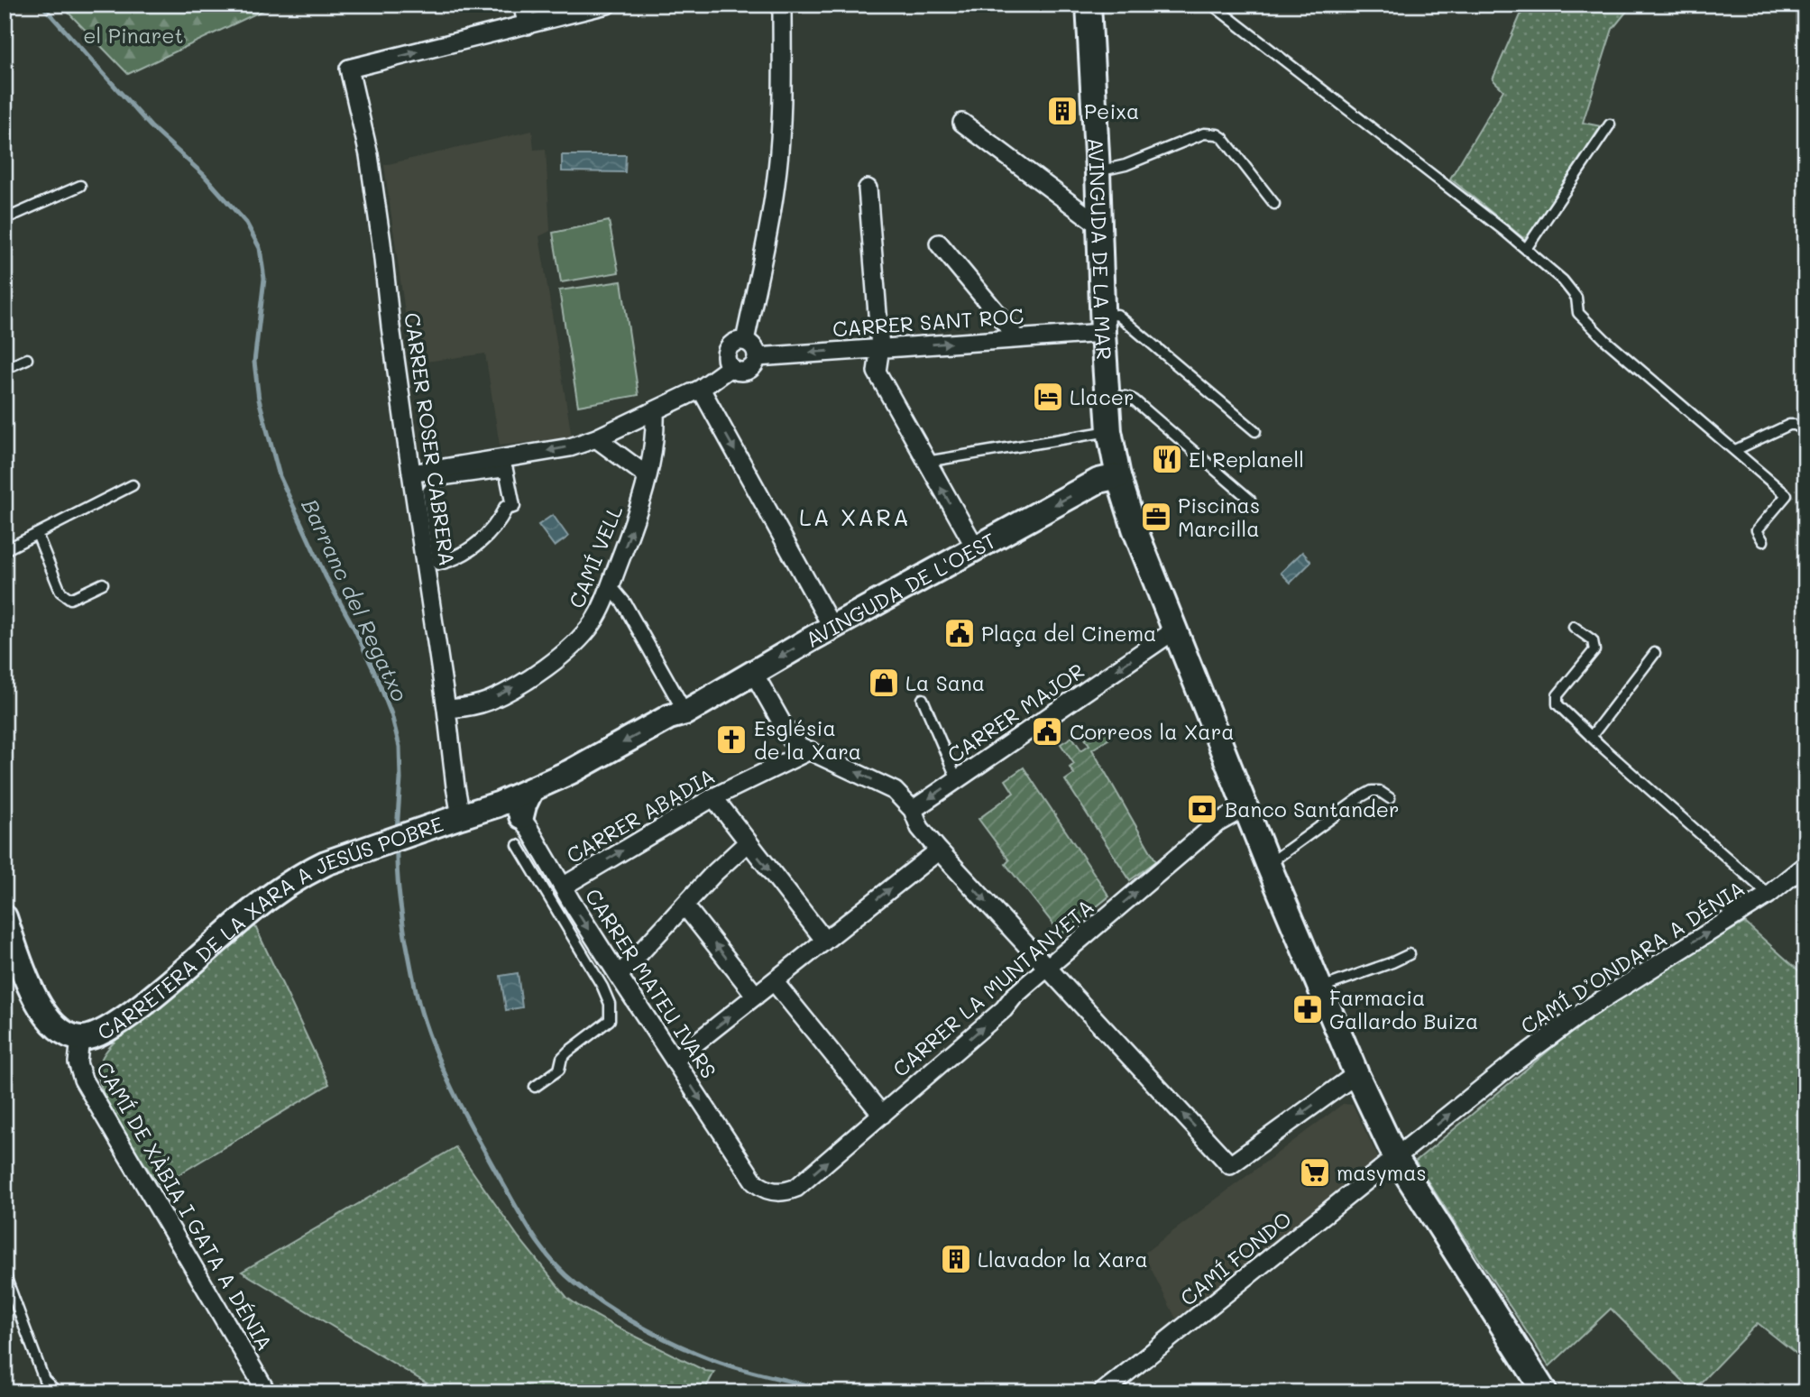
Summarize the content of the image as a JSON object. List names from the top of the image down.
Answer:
{
  "streets": {
    "main road": ["AVINGUDA DE LA MAR", "AVINGUDA DE L'OEST", "CARRETERA DE LA XARA A JESÚS POBRE"],
    "street": [
      "CARRER SANT ROC",
      "CARRER ROSER CABRERA",
      "CAMÍ VELL",
      "CARRER MAJOR",
      "CARRER ABADIA",
      "CAMÍ D’ONDARA A DÉNIA",
      "CARRER MATEU IVARS",
      "CARRER LA MUNTANYETA",
      "CAMÍ DE XÀBIA I GATA A DÉNIA",
      "CAMÍ FONDO"
    ]
  },
  "crossings": [
    ["AVINGUDA DE LA MAR", "CARRER SANT ROC"],
    ["AVINGUDA DE LA MAR", "AVINGUDA DE L'OEST"],
    ["AVINGUDA DE LA MAR", "CARRER MAJOR"],
    ["AVINGUDA DE LA MAR", "CAMÍ D’ONDARA A DÉNIA"],
    ["AVINGUDA DE LA MAR", "CARRER LA MUNTANYETA"],
    ["AVINGUDA DE LA MAR", "CAMÍ FONDO"],
    ["CARRER ROSER CABRERA", "CAMÍ VELL"],
    ["CARRER ROSER CABRERA", "CARRETERA DE LA XARA A JESÚS POBRE"],
    ["AVINGUDA DE L'OEST", "CARRETERA DE LA XARA A JESÚS POBRE"],
    ["CARRER ABADIA", "CARRER MATEU IVARS"],
    ["CARRETERA DE LA XARA A JESÚS POBRE", "CAMÍ DE XÀBIA I GATA A DÉNIA"],
    ["CAMÍ D’ONDARA A DÉNIA", "CAMÍ FONDO"],
    ["CARRER MATEU IVARS", "CARRER LA MUNTANYETA"]
  ],
  "one_way": [
    "CAMÍ VELL",
    "AVINGUDA DE L'OEST",
    "CARRER MAJOR",
    "CAMÍ D’ONDARA A DÉNIA",
    "CARRER LA MUNTANYETA"
  ],
  "districts": ["LA XARA"],
  "water": ["Barranc del Regatxo"],
  "parks": ["el Pinaret"],
  "places": {
    "building": ["Peixa", "Llavador la Xara"],
    "hotel": ["Llacer"],
    "restaurant": ["El Replanell"],
    "office": ["Piscinas Marcilla"],
    "public building": ["Plaça del Cinema", "Correos la Xara"],
    "shop": ["La Sana"],
    "church": ["Església de la Xara"],
    "bank": ["Banco Santander"],
    "pharmacy": ["Farmacia Gallardo Buiza"],
    "supermarket": ["masymas"]
  }
}
